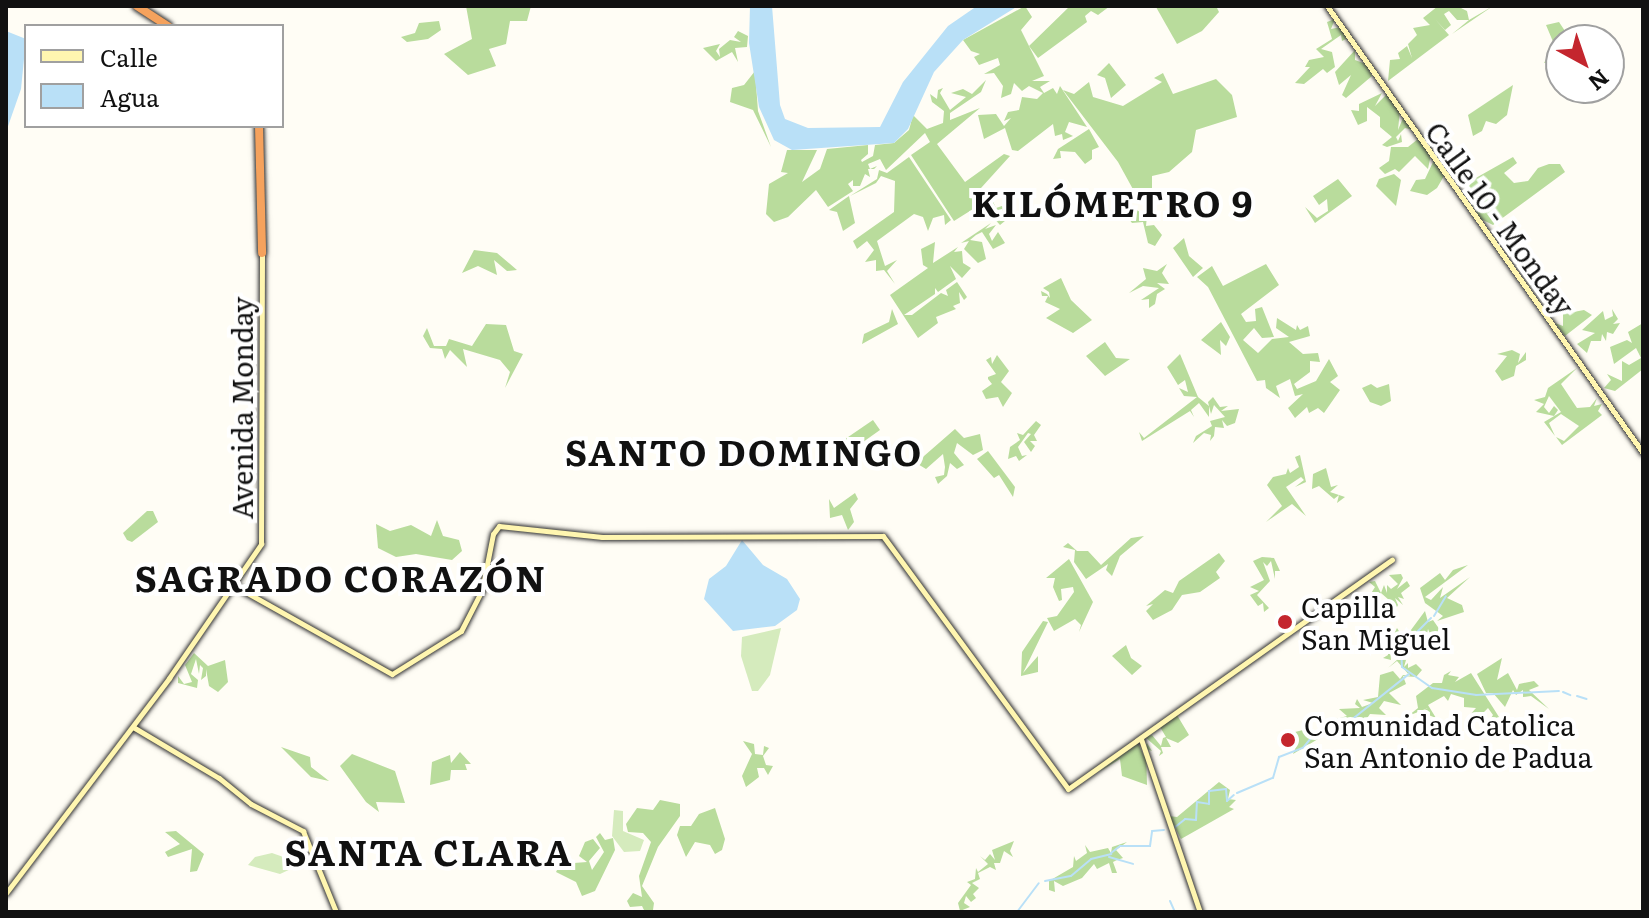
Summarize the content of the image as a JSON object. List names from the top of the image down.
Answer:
{
  "streets": {
    "highway": ["Avenida Monday"],
    "street": ["Calle 10 - Monday"]
  },
  "districts": [
    "KILÓMETRO 9",
    "SANTO DOMINGO",
    "SAGRADO CORAZÓN",
    "SANTA CLARA"
  ],
  "places": ["Capilla San Miguel", "Comunidad Catolica San Antonio de Padua"],
  "legend": ["Calle", "Agua"],
  "north": "bottom right"
}
